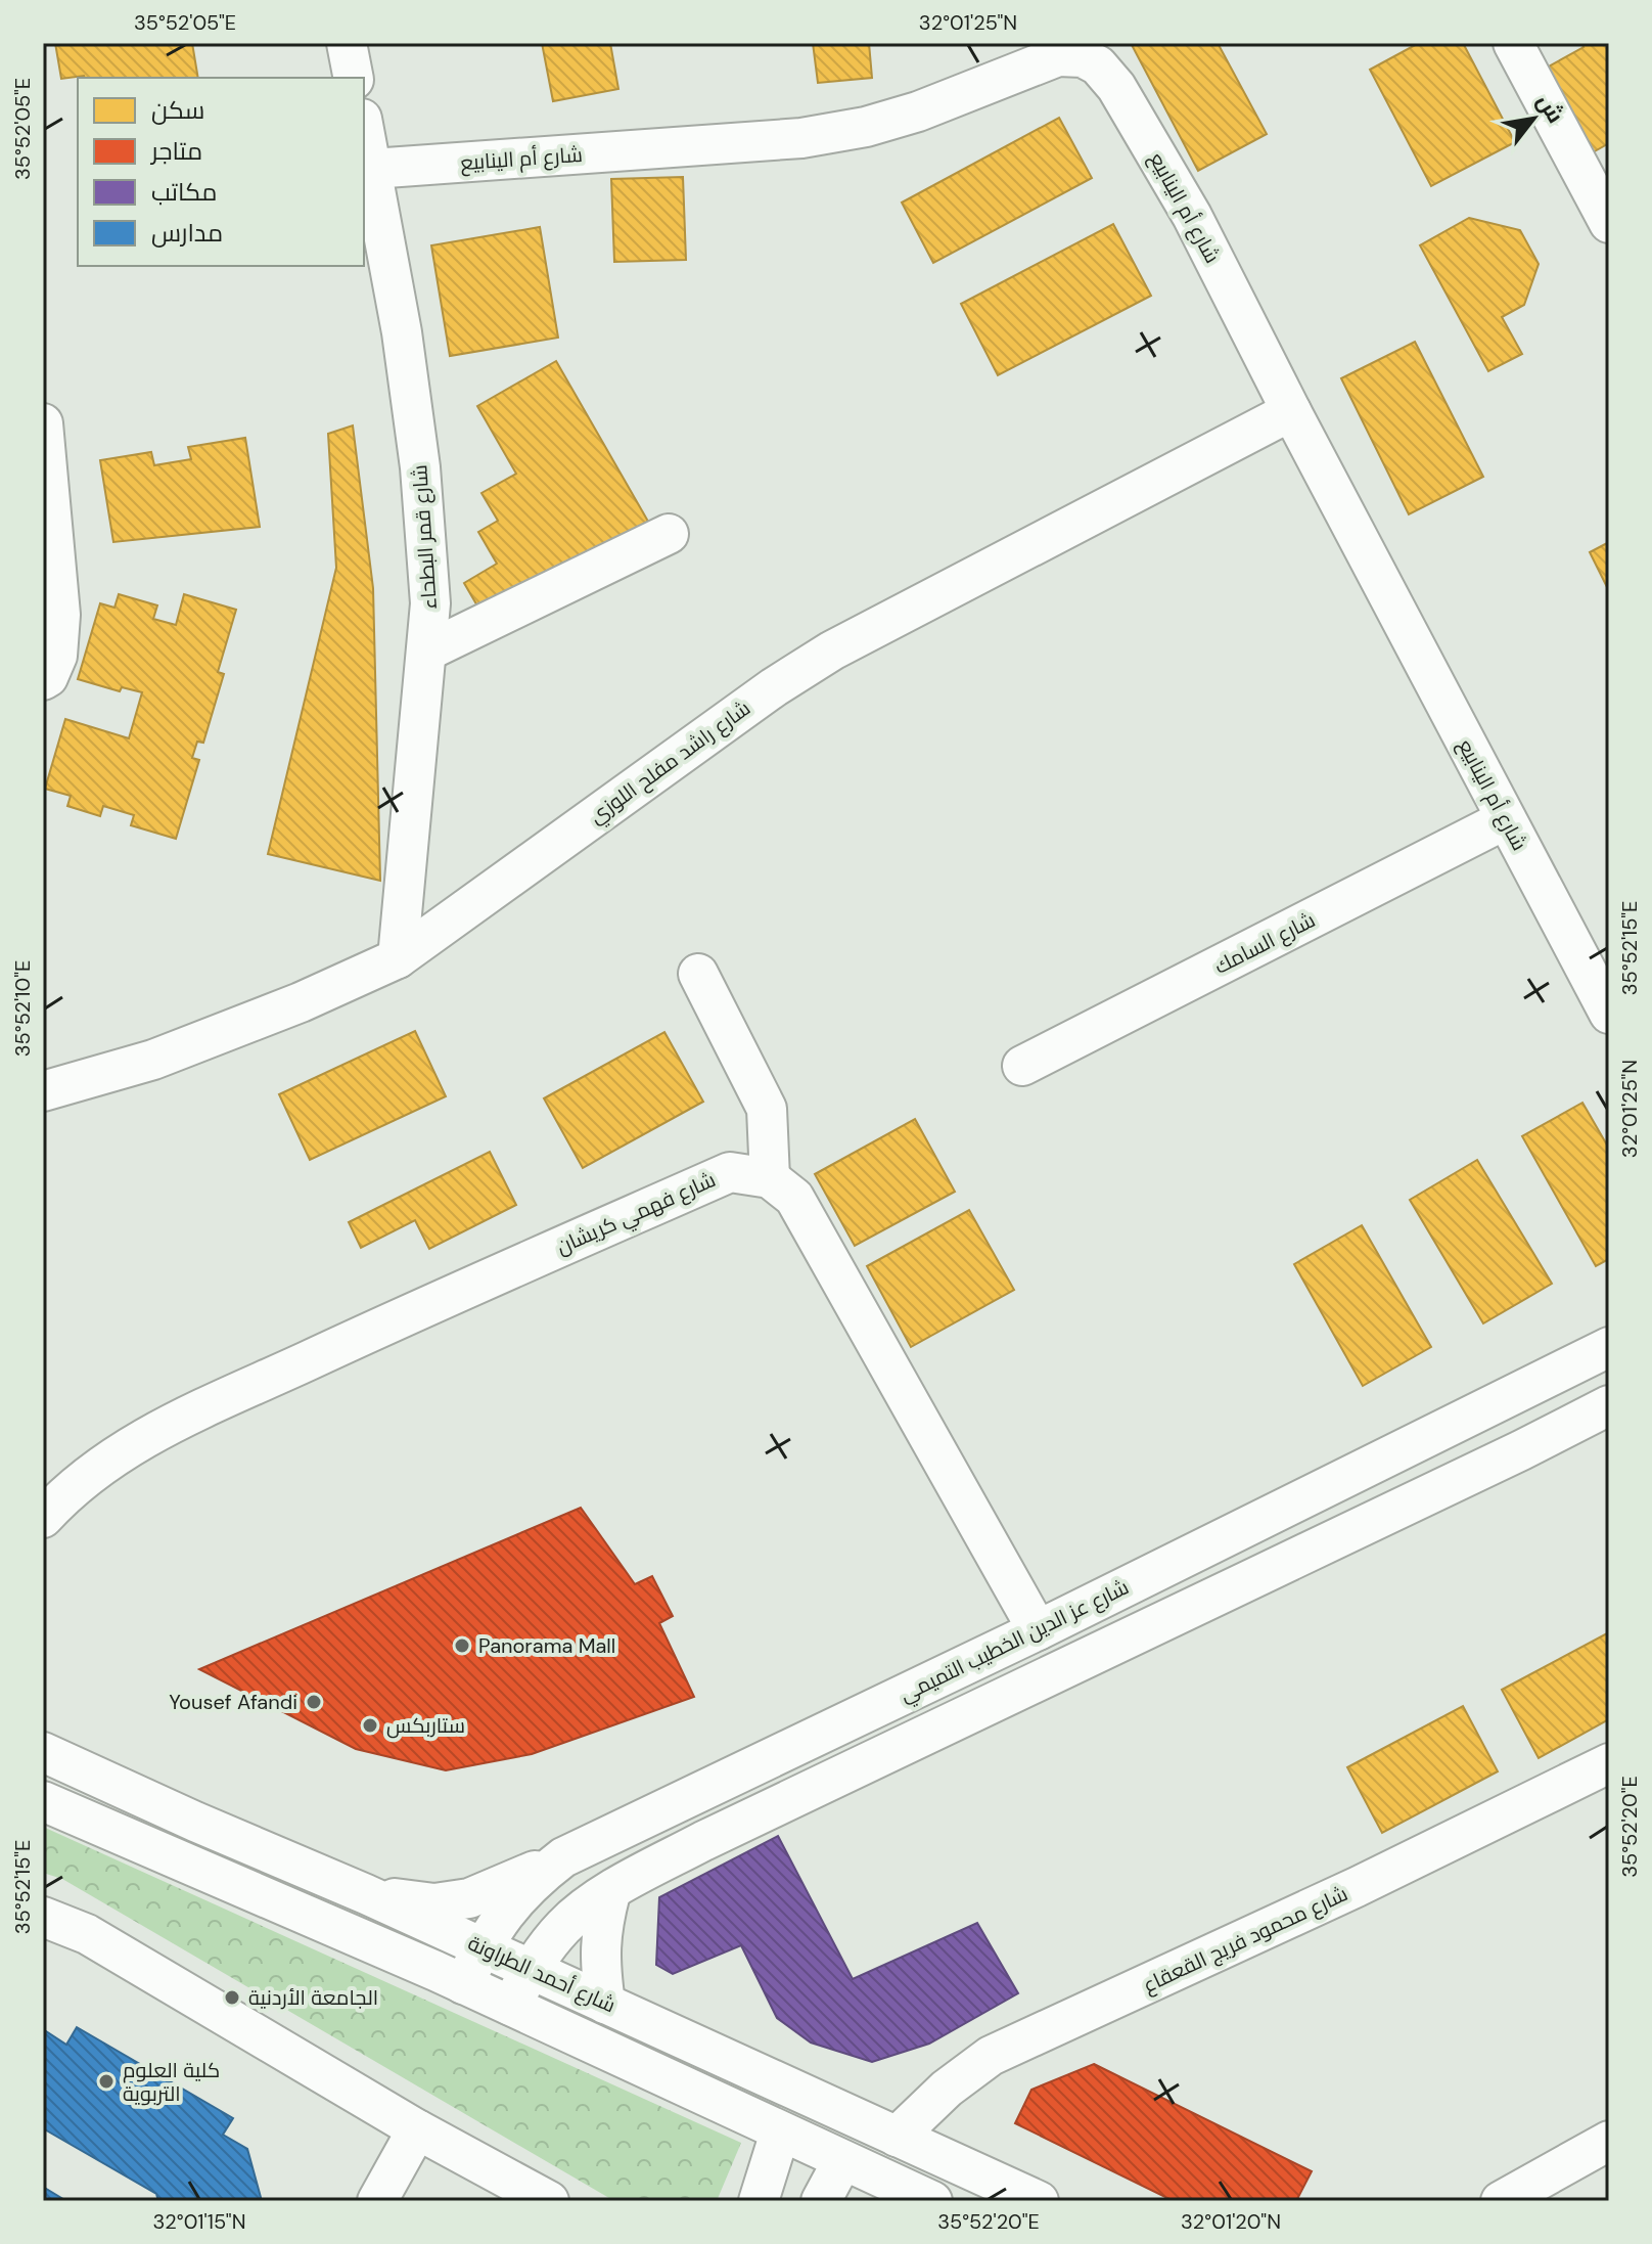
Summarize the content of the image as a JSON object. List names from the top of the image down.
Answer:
{
  "streets": {
    "street": [
      "شارع أم الينابيع",
      "شارع قمر البطحاء",
      "شارع راشد مفلح اللوزي",
      "شارع السامك",
      "شارع فهمي كريشان",
      "شارع عز الدين الخطيب التميمي",
      "شارع محمود فريج القعقاع",
      "شارع أحمد الطراونة"
    ]
  },
  "crossings": [
    ["شارع أم الينابيع", "شارع قمر البطحاء"],
    ["شارع أم الينابيع", "شارع راشد مفلح اللوزي"],
    ["شارع أم الينابيع", "شارع السامك"],
    ["شارع قمر البطحاء", "شارع راشد مفلح اللوزي"],
    ["شارع عز الدين الخطيب التميمي", "شارع أحمد الطراونة"],
    ["شارع محمود فريج القعقاع", "شارع أحمد الطراونة"]
  ],
  "places": [
    "Panorama Mall",
    "Yousef Afandi",
    "ستاربكس",
    "الجامعة الأردنية",
    "كلية العلوم التربوية"
  ],
  "legend": [
    "سكن",
    "متاجر",
    "مكاتب",
    "مدارس"
  ],
  "north": "top right",
  "coordinates": [
    "35°52'05\"E",
    "32°01'25\"N",
    "35°52'15\"E",
    "35°52'10\"E",
    "35°52'20\"E",
    "32°01'15\"N",
    "32°01'20\"N"
  ]
}
